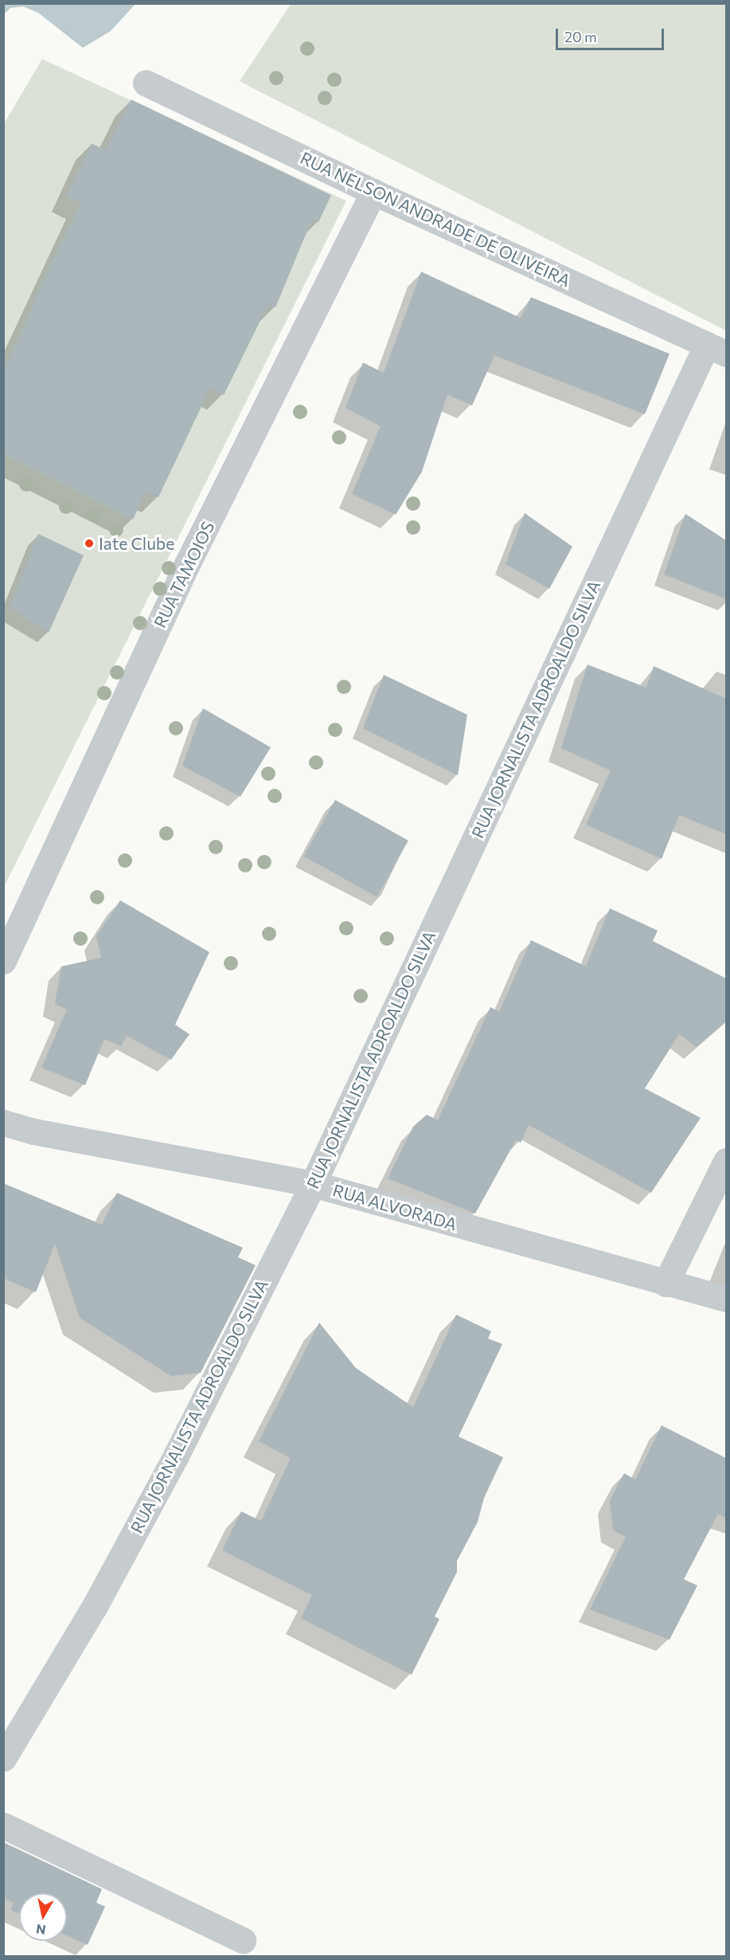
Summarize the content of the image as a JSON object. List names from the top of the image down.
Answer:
{
  "streets": {
    "street": [
      "RUA NELSON ANDRADE DE OLIVEIRA",
      "RUA TAMOIOS",
      "RUA JORNALISTA ADROALDO SILVA",
      "RUA ALVORADA"
    ]
  },
  "crossings": [
    ["RUA NELSON ANDRADE DE OLIVEIRA", "RUA TAMOIOS"],
    ["RUA NELSON ANDRADE DE OLIVEIRA", "RUA JORNALISTA ADROALDO SILVA"],
    ["RUA JORNALISTA ADROALDO SILVA", "RUA ALVORADA"]
  ],
  "places": ["Iate Clube"],
  "scale_bar": "20 m",
  "north": "bottom"
}
